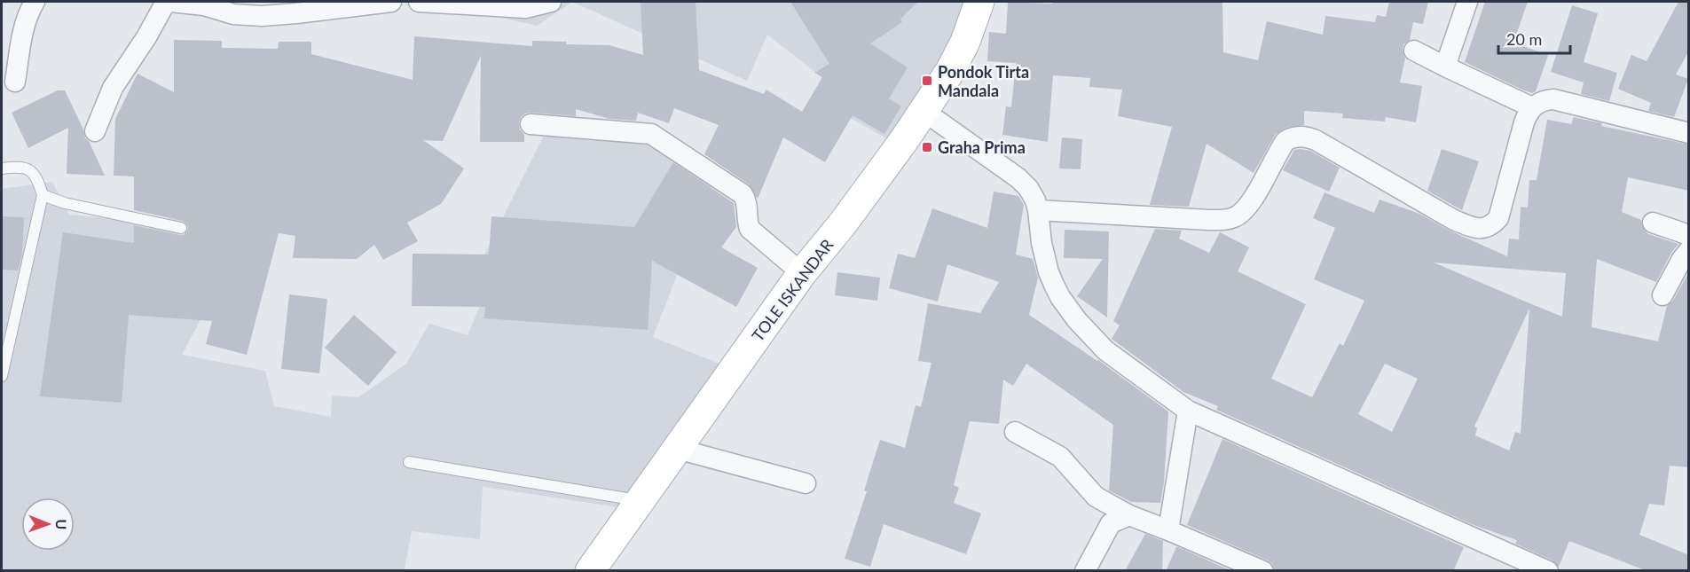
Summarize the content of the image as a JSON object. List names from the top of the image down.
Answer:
{
  "streets": {
    "main road": ["TOLE ISKANDAR"]
  },
  "places": {
    "transit": ["Pondok Tirta Mandala", "Graha Prima"]
  },
  "scale_bar": "20 m",
  "north": "right"
}
